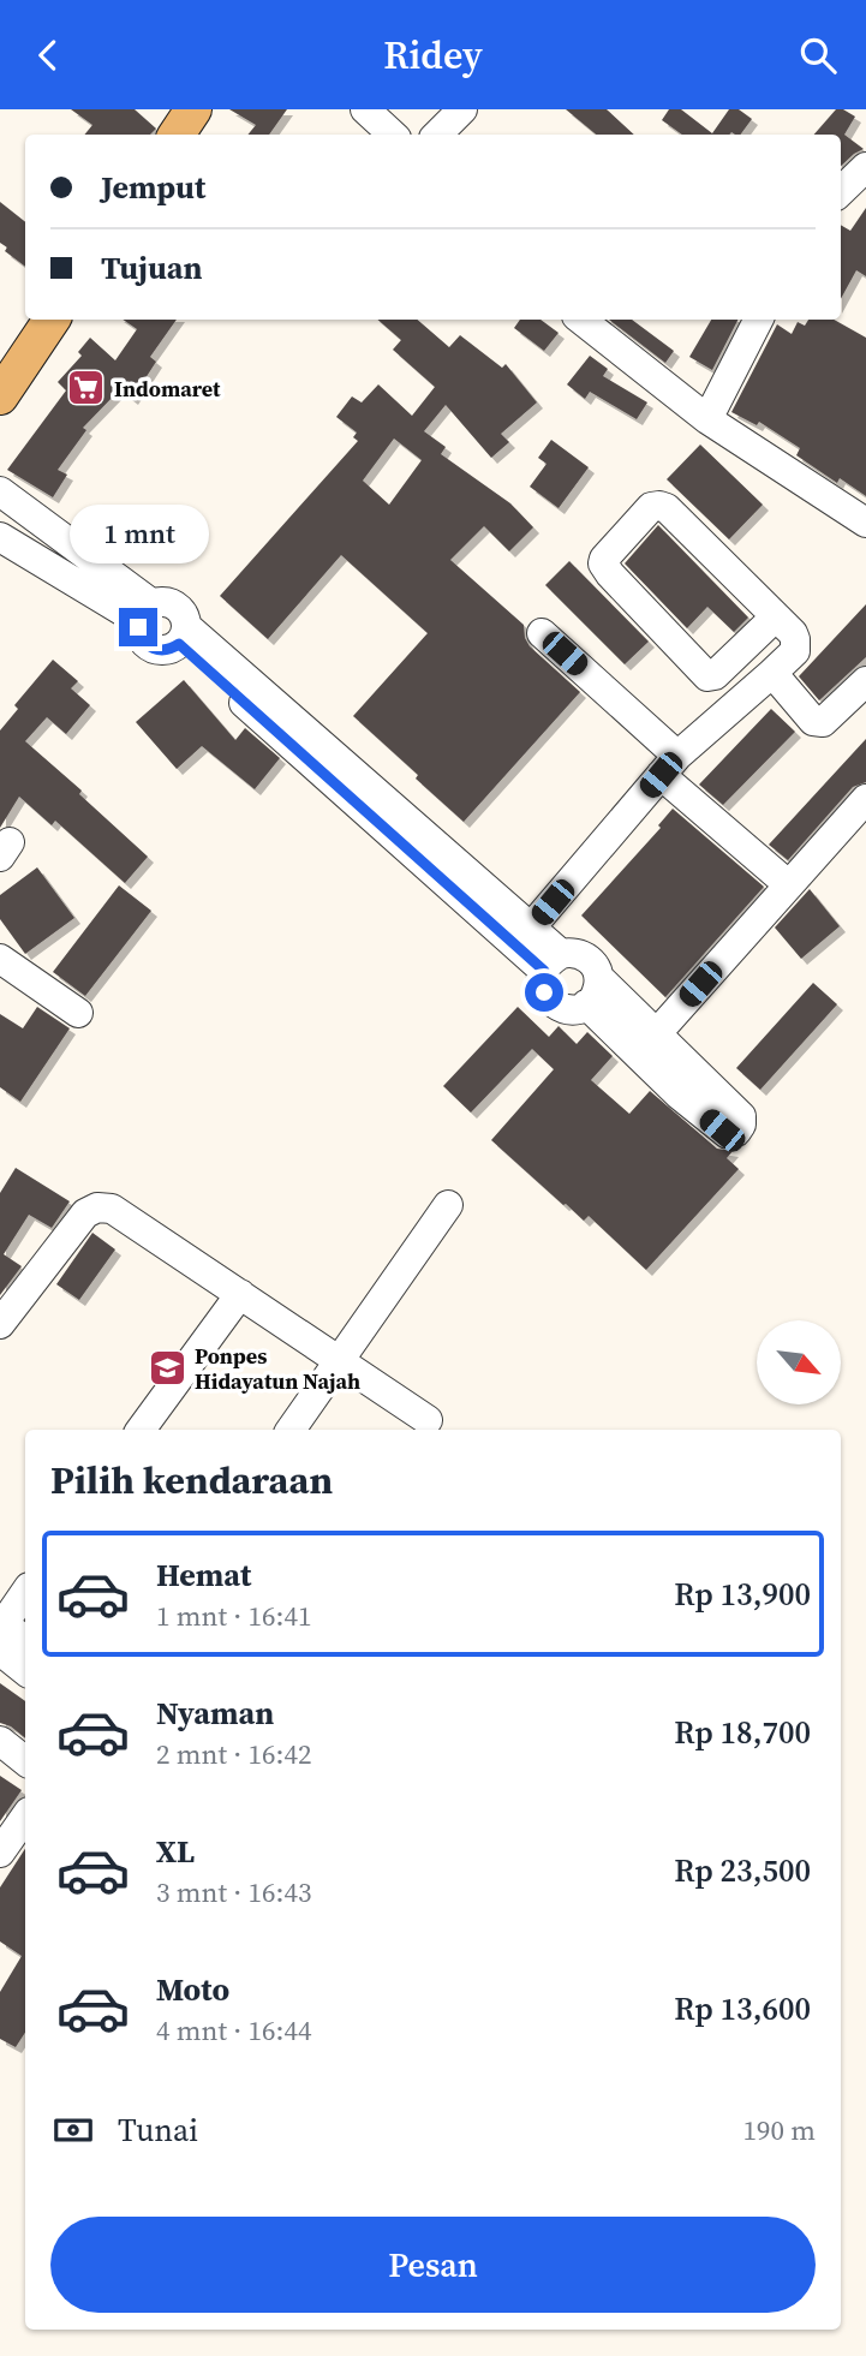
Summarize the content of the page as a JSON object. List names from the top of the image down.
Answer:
{
  "places": {
    "supermarket": ["Indomaret"],
    "school or university": ["Ponpes Hidayatun Najah"]
  },
  "north": "bottom right",
  "page": {
    "header": "Ridey",
    "banner": ["Jemput", "Tujuan"],
    "bubble": "1 mnt",
    "heading": "Pilih kendaraan",
    "list": [
      {
        "name": "Hemat",
        "note": "1 mnt · 16:41",
        "value": "Rp 13,900"
      },
      {
        "name": "Nyaman",
        "note": "2 mnt · 16:42",
        "value": "Rp 18,700"
      },
      {
        "name": "XL",
        "note": "3 mnt · 16:43",
        "value": "Rp 23,500"
      },
      {
        "name": "Moto",
        "note": "4 mnt · 16:44",
        "value": "Rp 13,600"
      }
    ],
    "pay": ["Tunai", "190 m"],
    "buttons": "Pesan"
  }
}
